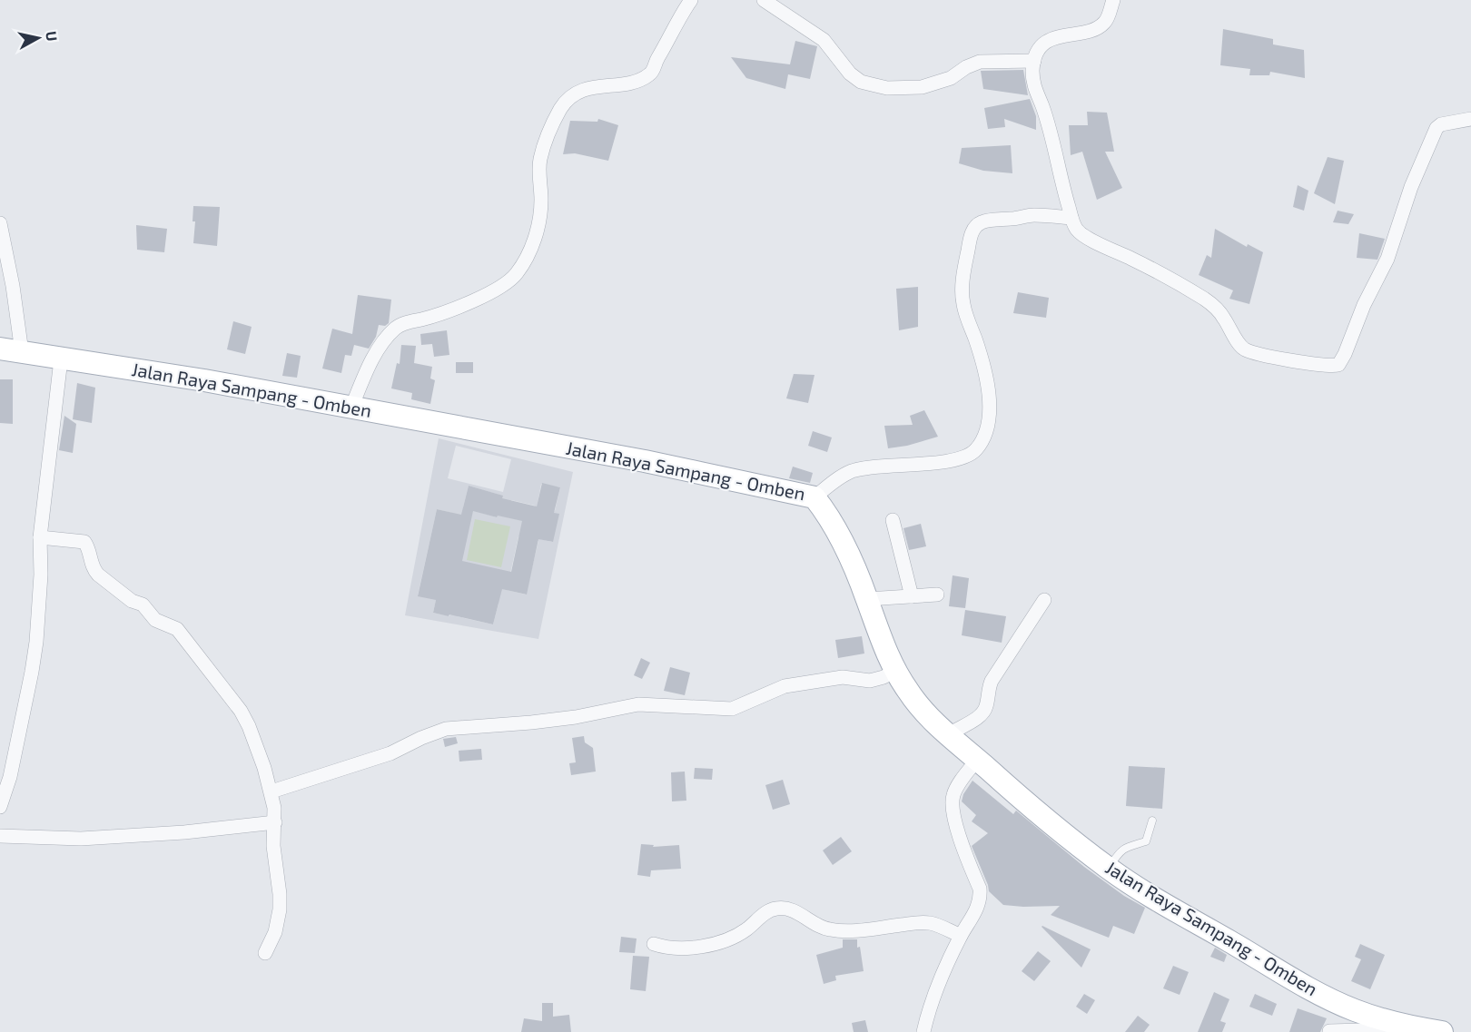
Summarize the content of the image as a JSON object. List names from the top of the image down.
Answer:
{
  "streets": {
    "main road": ["Jalan Raya Sampang - Omben"]
  },
  "north": "right"
}
